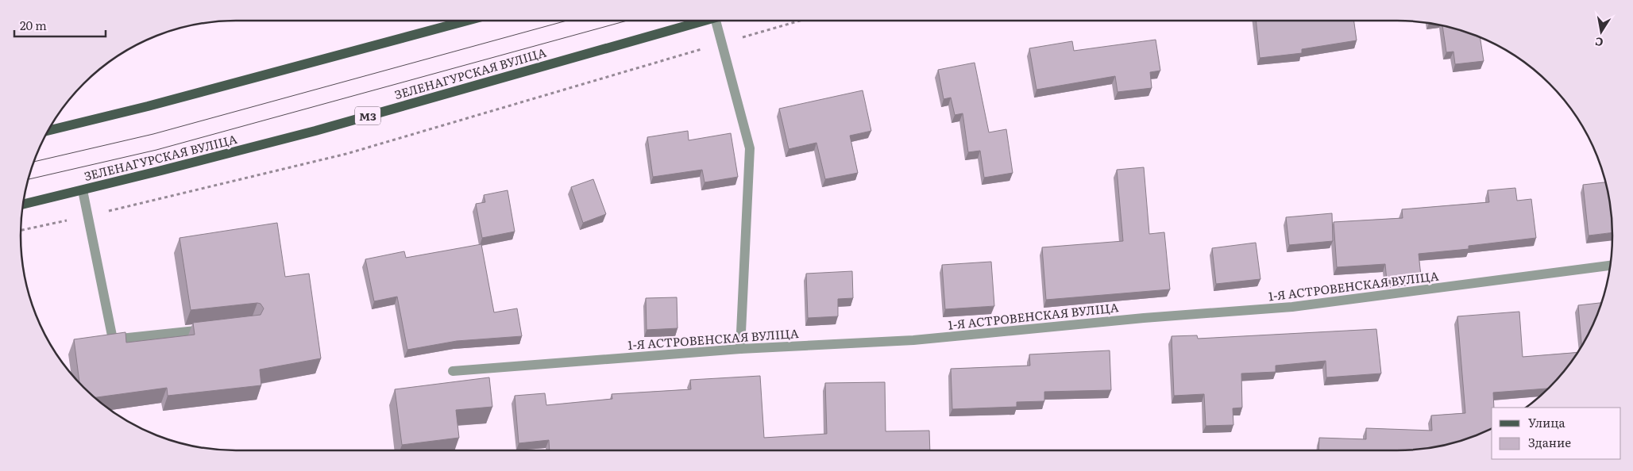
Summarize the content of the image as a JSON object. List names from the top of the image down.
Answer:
{
  "streets": {
    "main road": ["ЗЕЛЕНАГУРСКАЯ ВУЛІЦА", "М3"],
    "street": ["1-Я АСТРОВЕНСКАЯ ВУЛІЦА"]
  },
  "legend": ["Улица", "Здание"],
  "scale_bar": "20 m",
  "north": "bottom"
}
